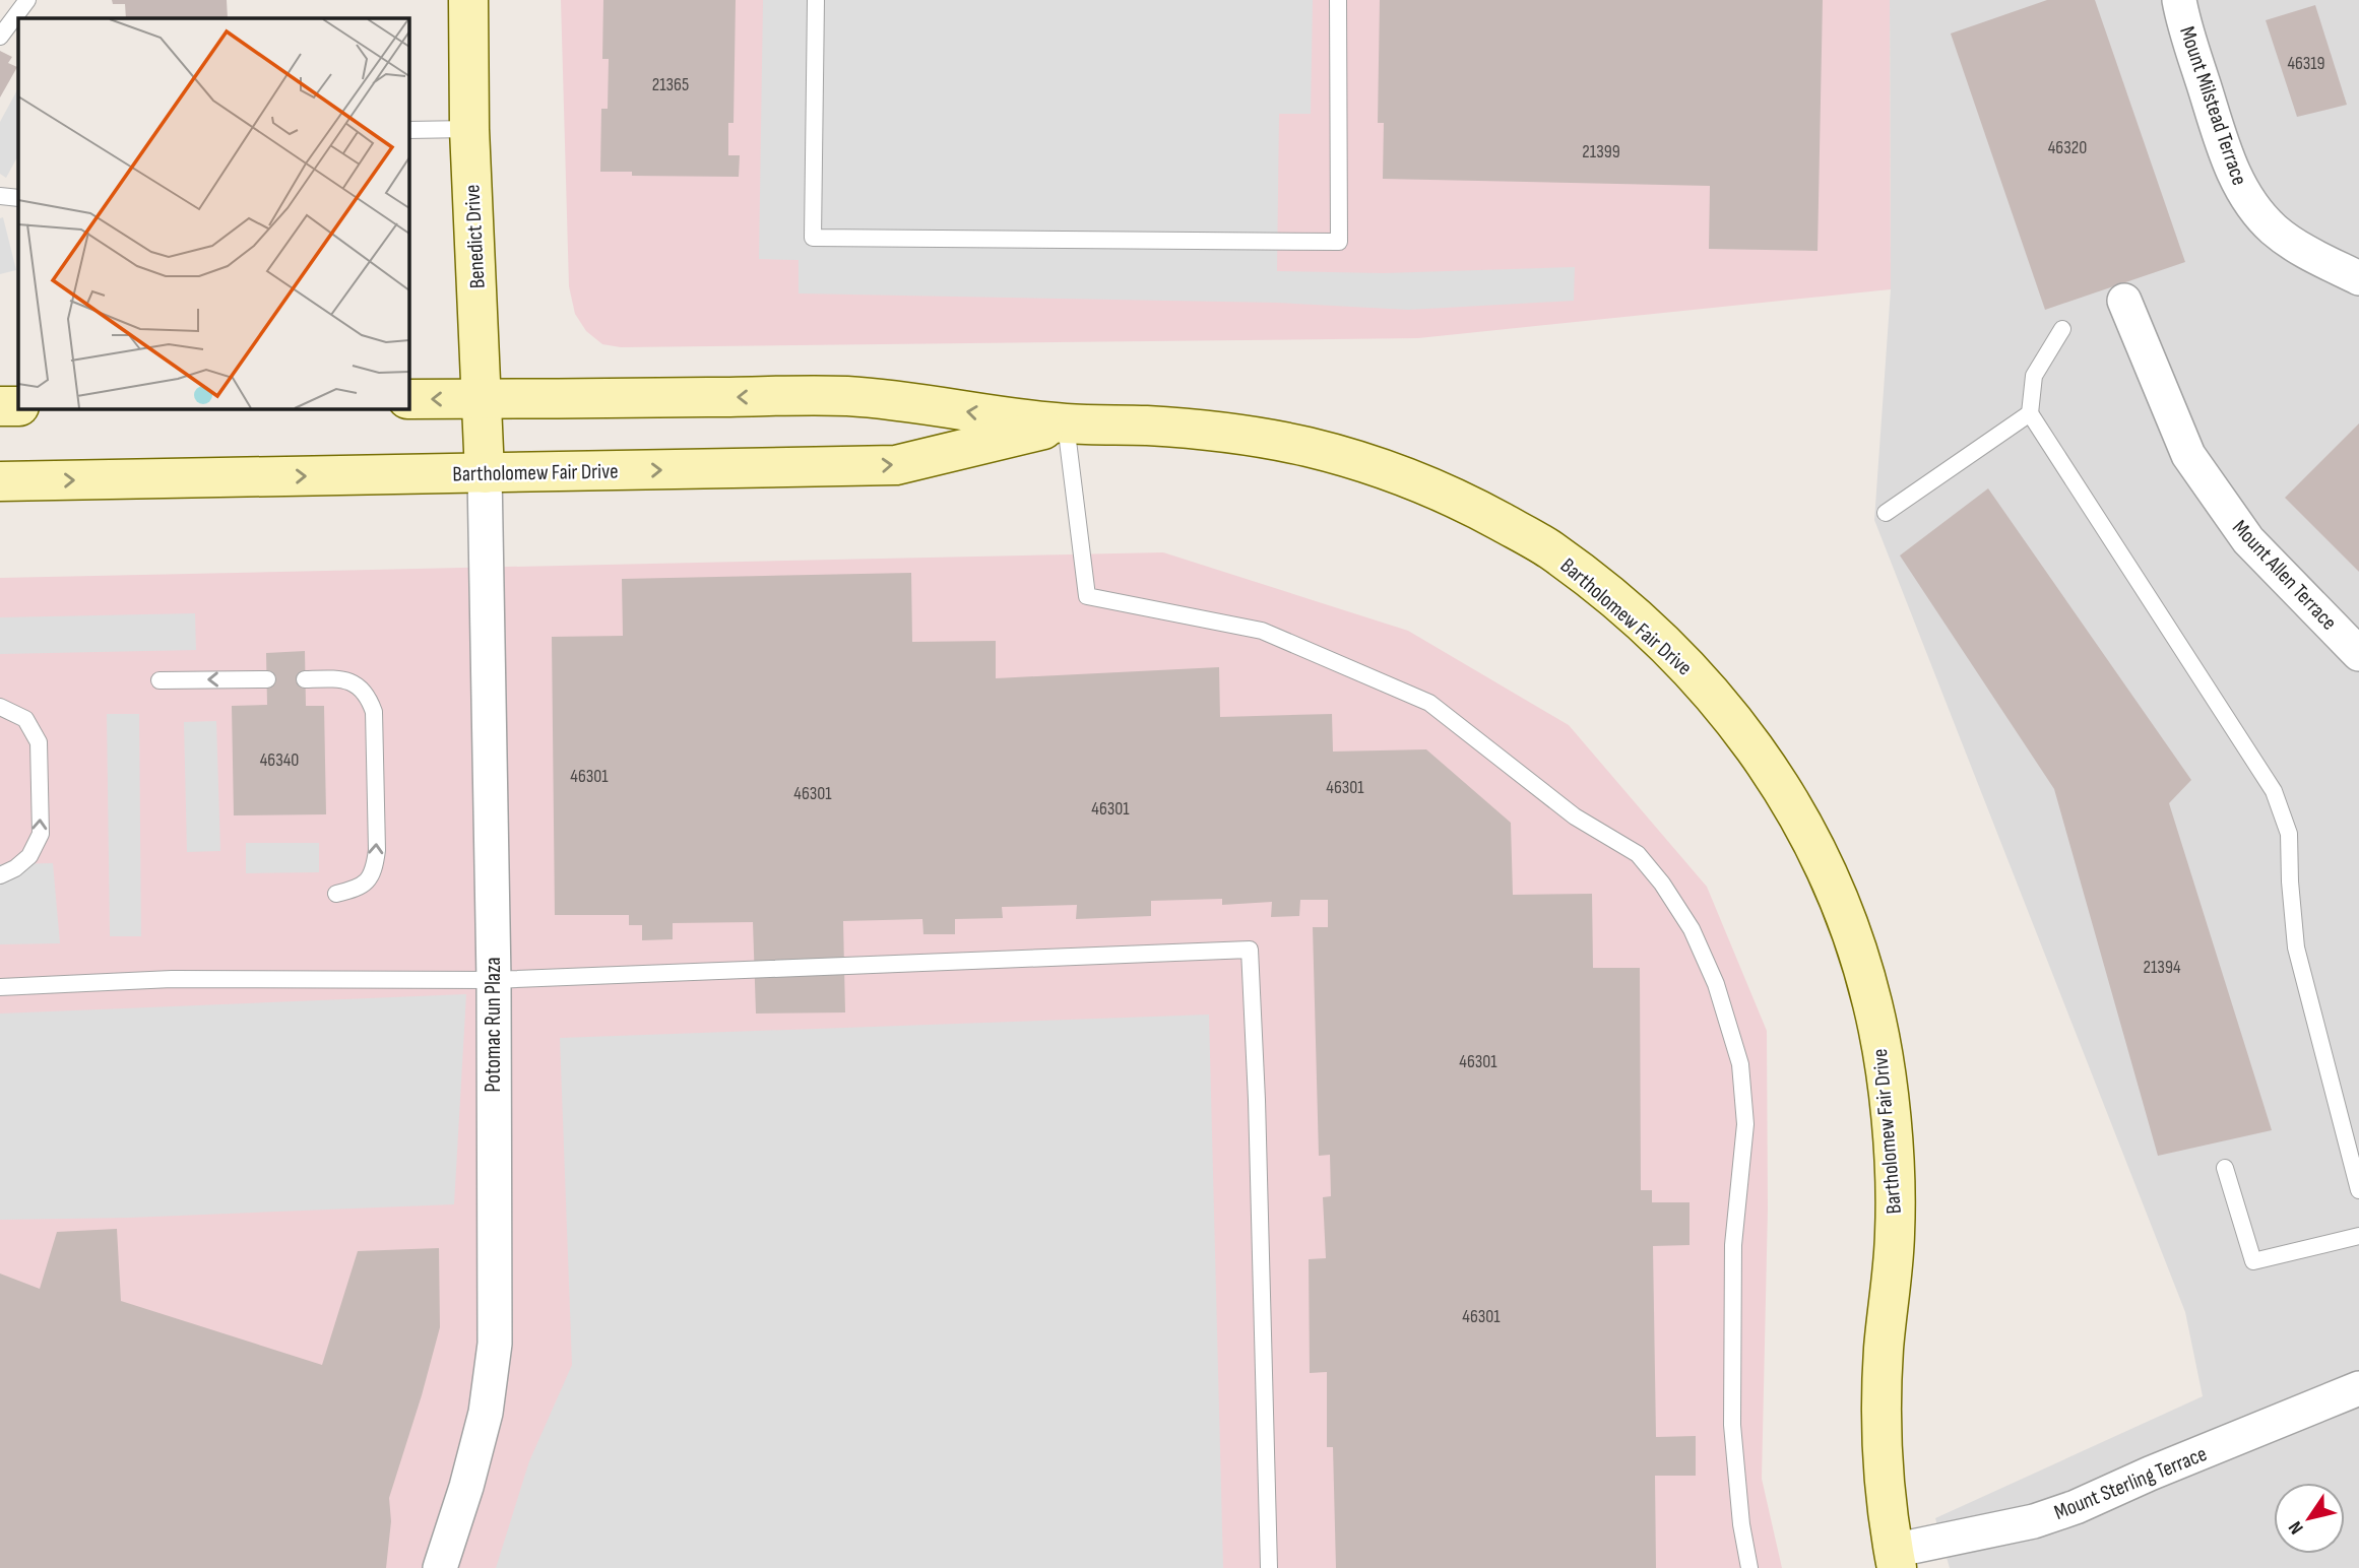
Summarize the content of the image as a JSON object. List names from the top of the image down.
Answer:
{
  "streets": {
    "street": [
      "Mount Milstead Terrace",
      "Benedict Drive",
      "Bartholomew Fair Drive",
      "Mount Allen Terrace",
      "Potomac Run Plaza",
      "Mount Sterling Terrace"
    ]
  },
  "crossings": [
    ["Benedict Drive", "Bartholomew Fair Drive"],
    ["Benedict Drive", "Potomac Run Plaza"],
    ["Bartholomew Fair Drive", "Potomac Run Plaza"],
    ["Bartholomew Fair Drive", "Mount Sterling Terrace"]
  ],
  "house_numbers": [
    "46319",
    "21365",
    "46320",
    "21399",
    "46340",
    "46301",
    "46301",
    "46301",
    "46301",
    "21394",
    "46301",
    "46301"
  ],
  "north": "bottom left"
}
